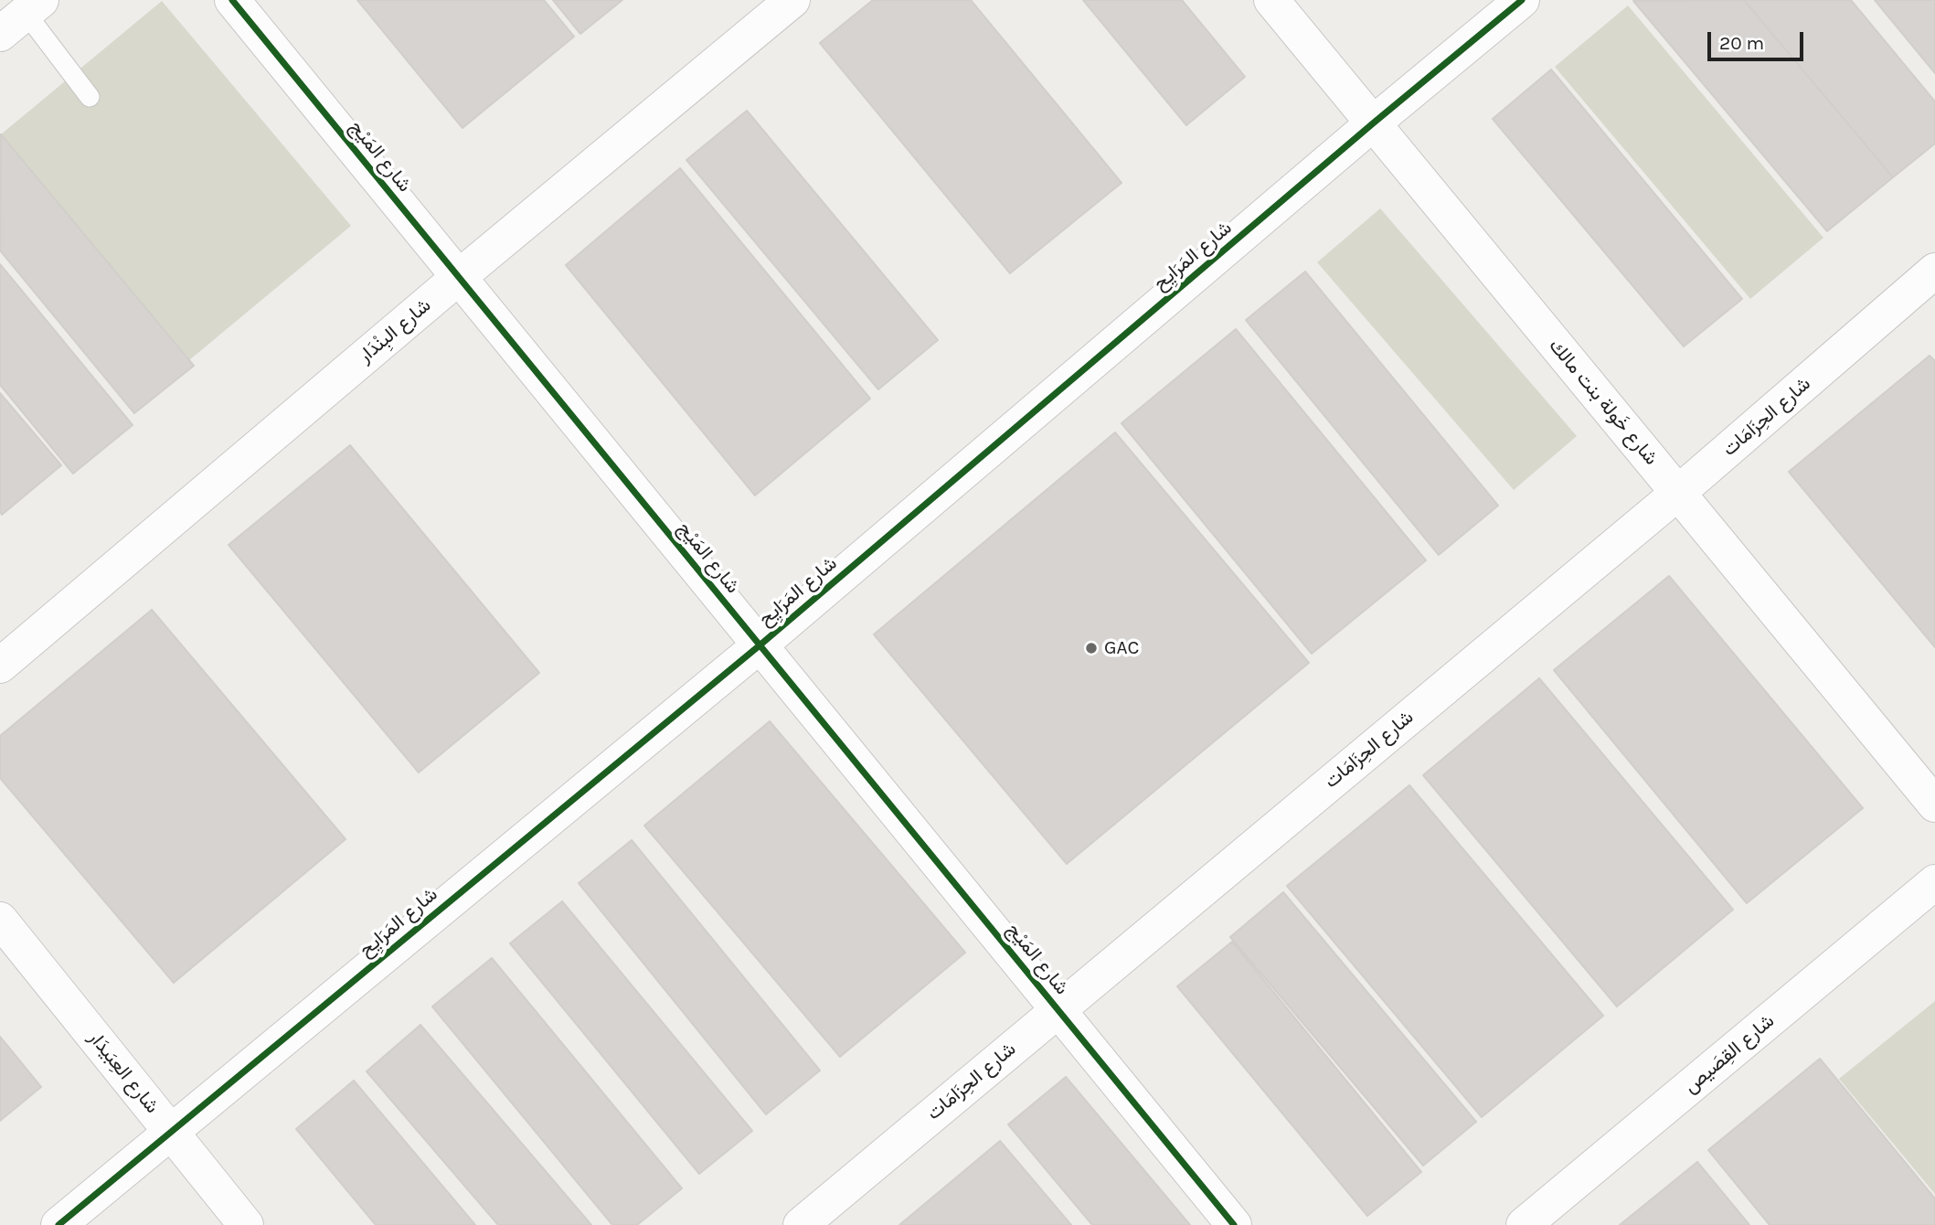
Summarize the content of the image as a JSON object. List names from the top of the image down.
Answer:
{
  "streets": {
    "street": [
      "شارع المَيْج",
      "شارع المَرَايِح",
      "شارع البِنْدَار",
      "شارع خَولة بنت مالك",
      "شارع الحِزَامَات",
      "شارع القِصَيص",
      "شارع العِبَيدَار"
    ]
  },
  "crossings": [
    ["شارع المَيْج", "شارع المَرَايِح"],
    ["شارع المَيْج", "شارع البِنْدَار"],
    ["شارع المَيْج", "شارع الحِزَامَات"],
    ["شارع المَرَايِح", "شارع خَولة بنت مالك"],
    ["شارع المَرَايِح", "شارع العِبَيدَار"],
    ["شارع خَولة بنت مالك", "شارع الحِزَامَات"]
  ],
  "places": ["GAC"],
  "scale_bar": "20 m"
}
